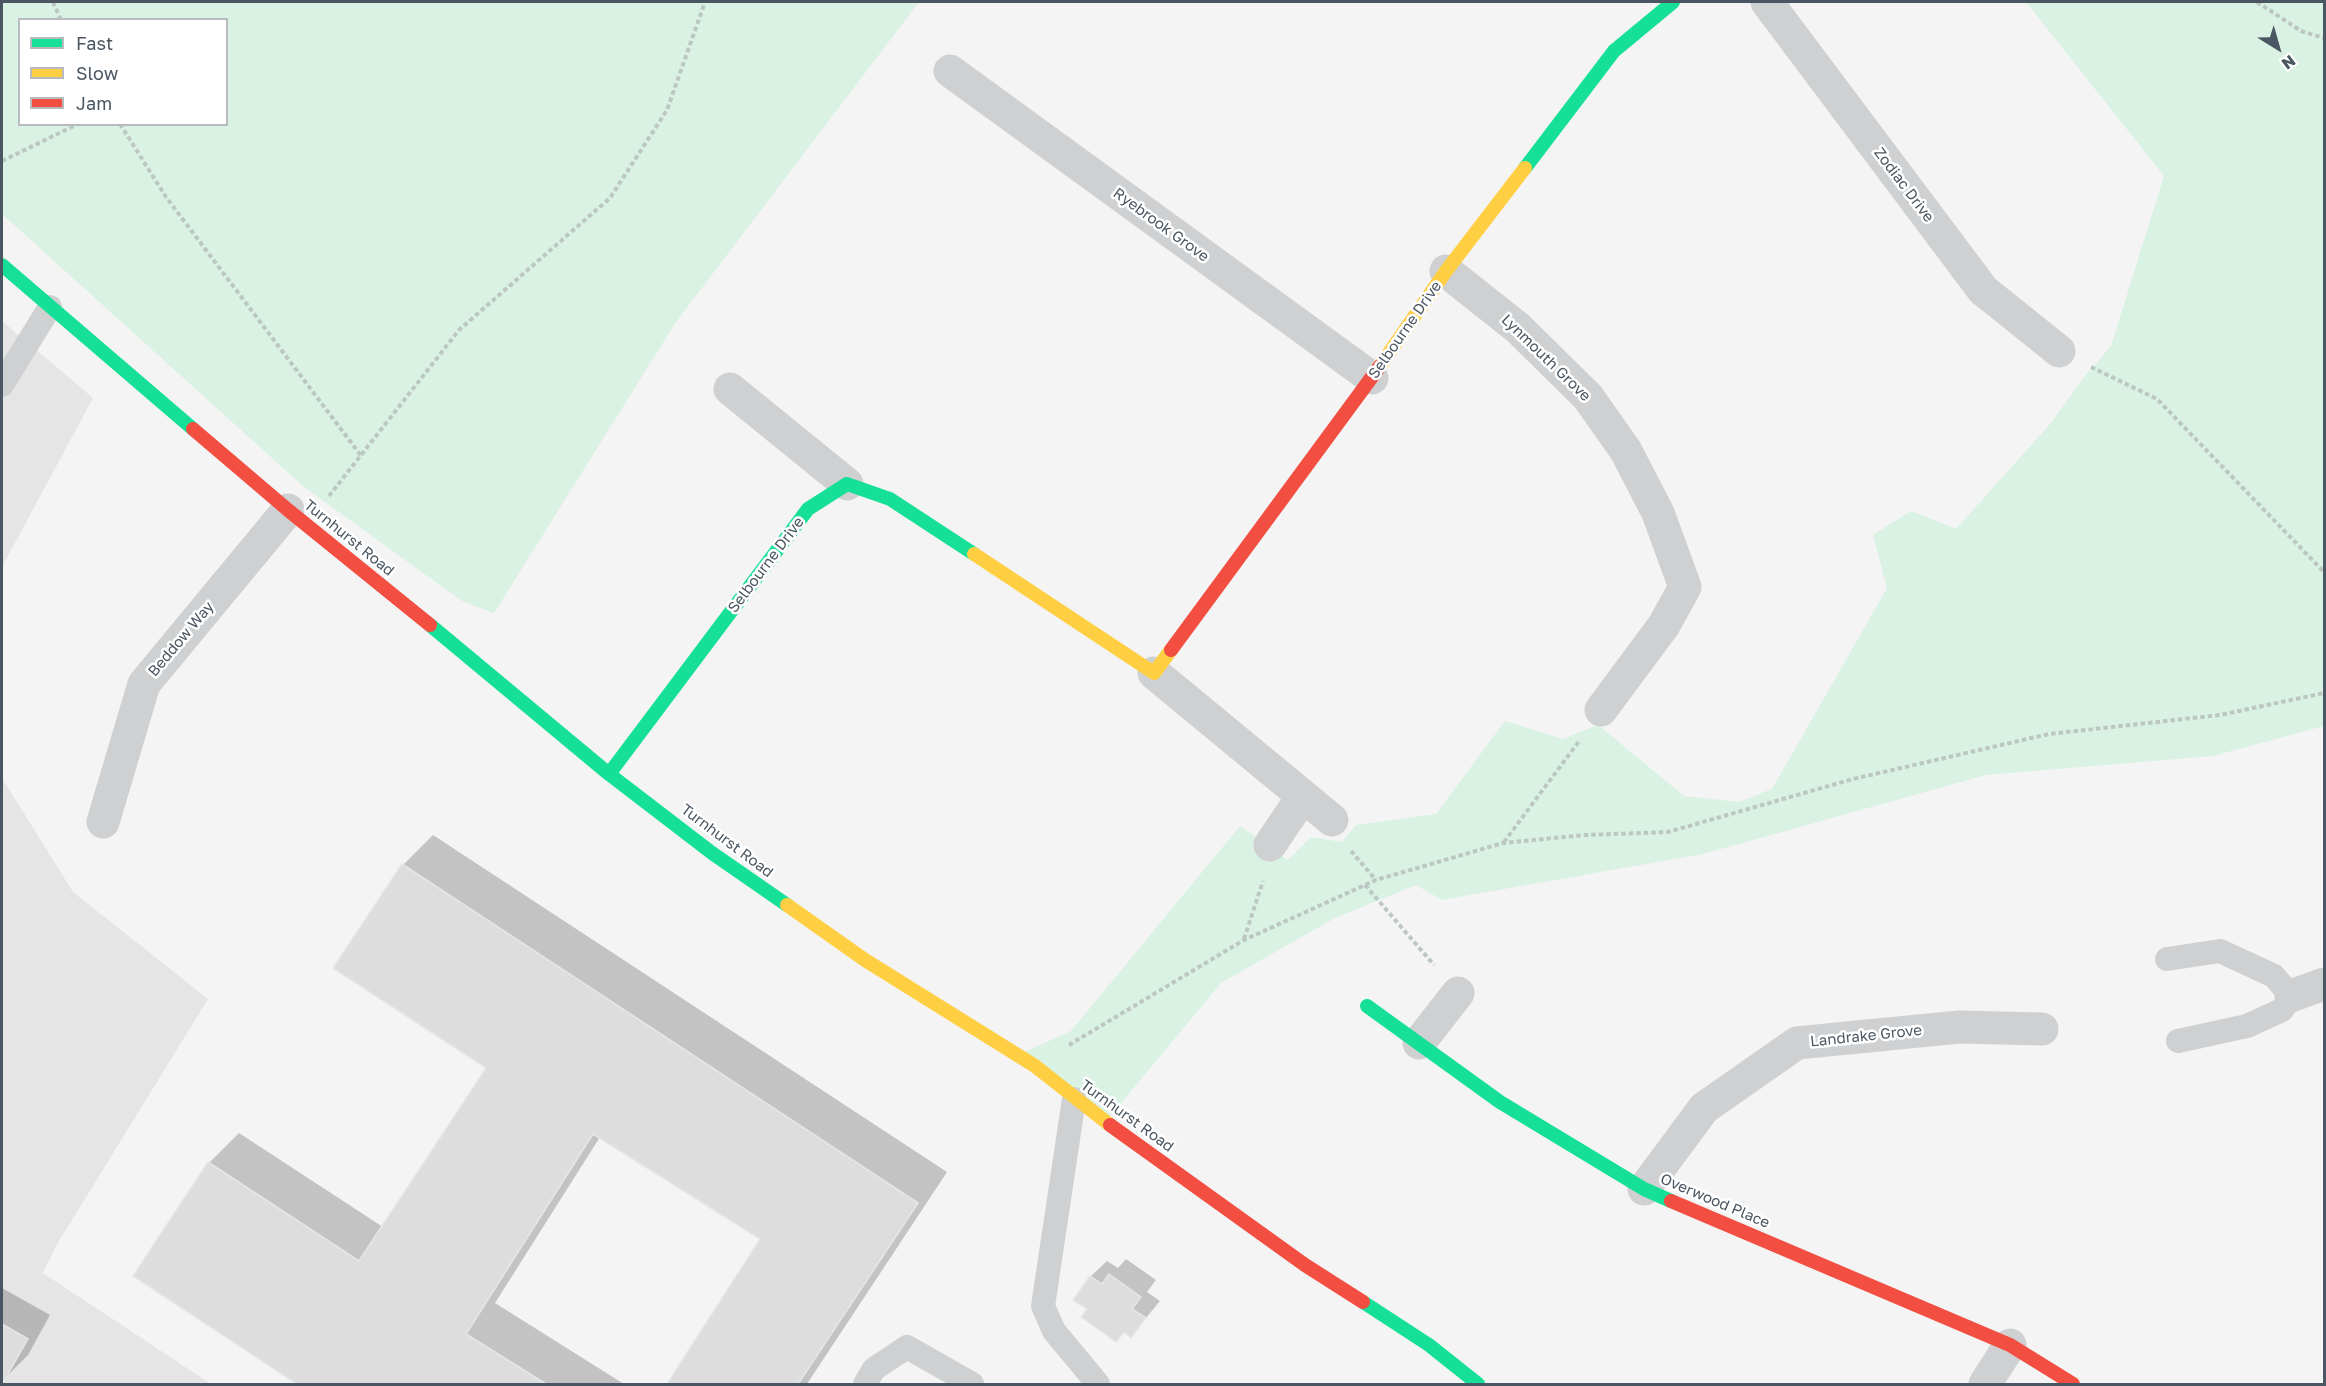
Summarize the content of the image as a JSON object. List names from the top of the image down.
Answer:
{
  "streets": {
    "street": [
      "Zodiac Drive",
      "Ryebrook Grove",
      "Selbourne Drive",
      "Lynmouth Grove",
      "Turnhurst Road",
      "Beddow Way",
      "Landrake Grove",
      "Overwood Place"
    ]
  },
  "crossings": [
    ["Ryebrook Grove", "Selbourne Drive"],
    ["Selbourne Drive", "Lynmouth Grove"],
    ["Selbourne Drive", "Turnhurst Road"],
    ["Turnhurst Road", "Beddow Way"],
    ["Landrake Grove", "Overwood Place"]
  ],
  "legend": ["Fast", "Slow", "Jam"],
  "north": "bottom right"
}
